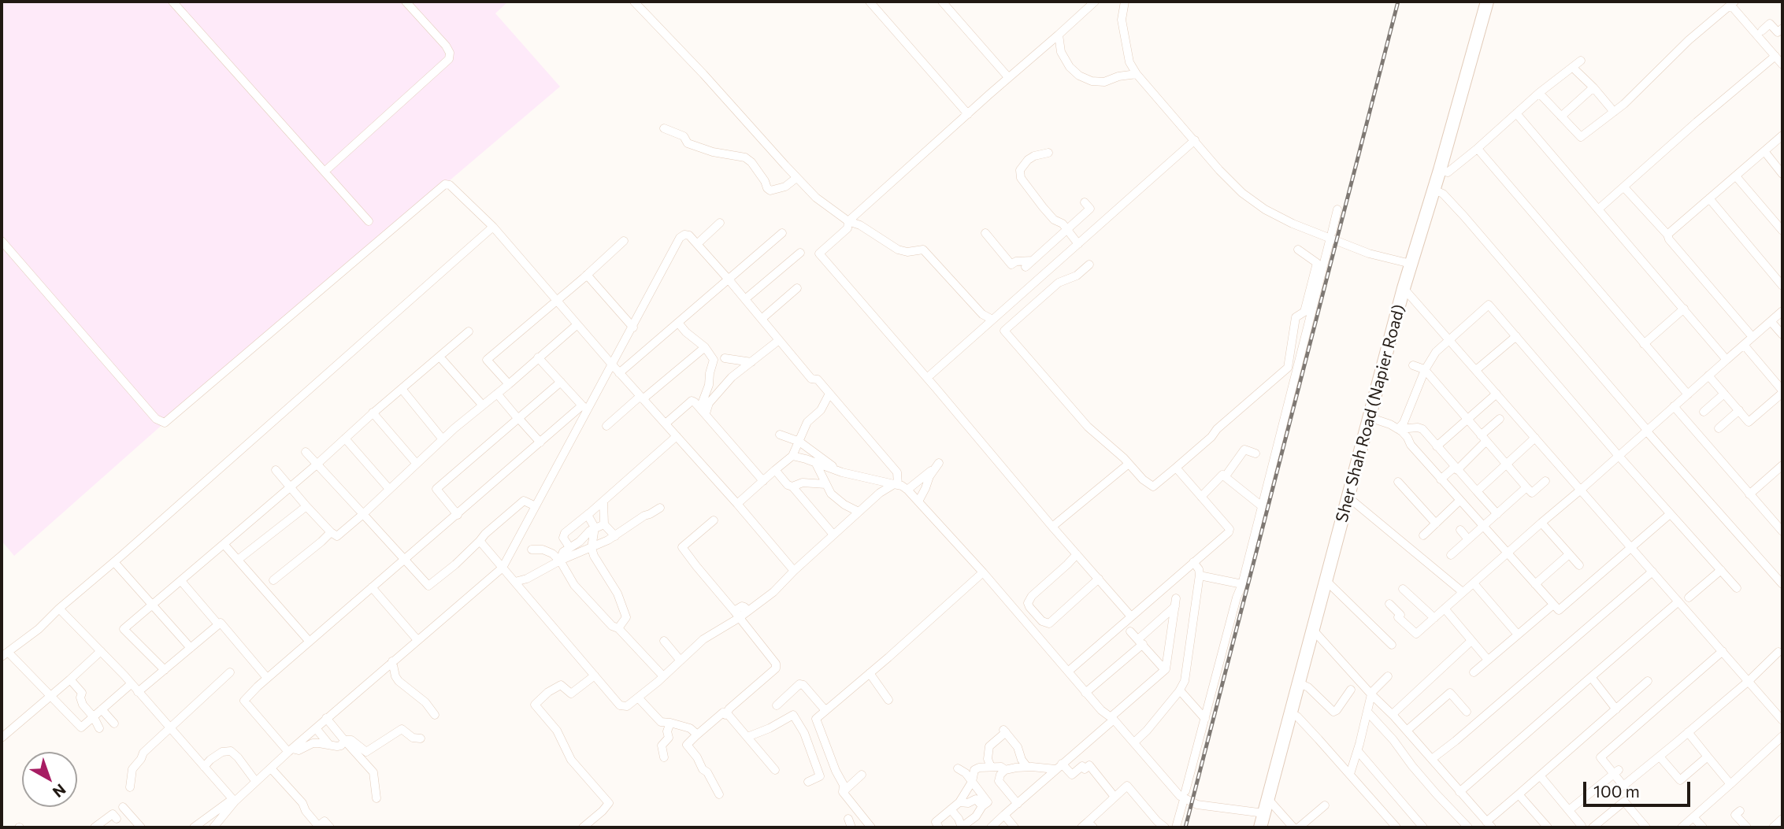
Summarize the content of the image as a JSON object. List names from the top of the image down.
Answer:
{
  "streets": {
    "main road": ["Sher Shah Road (Napier Road)"]
  },
  "scale_bar": "100 m",
  "north": "bottom right"
}
